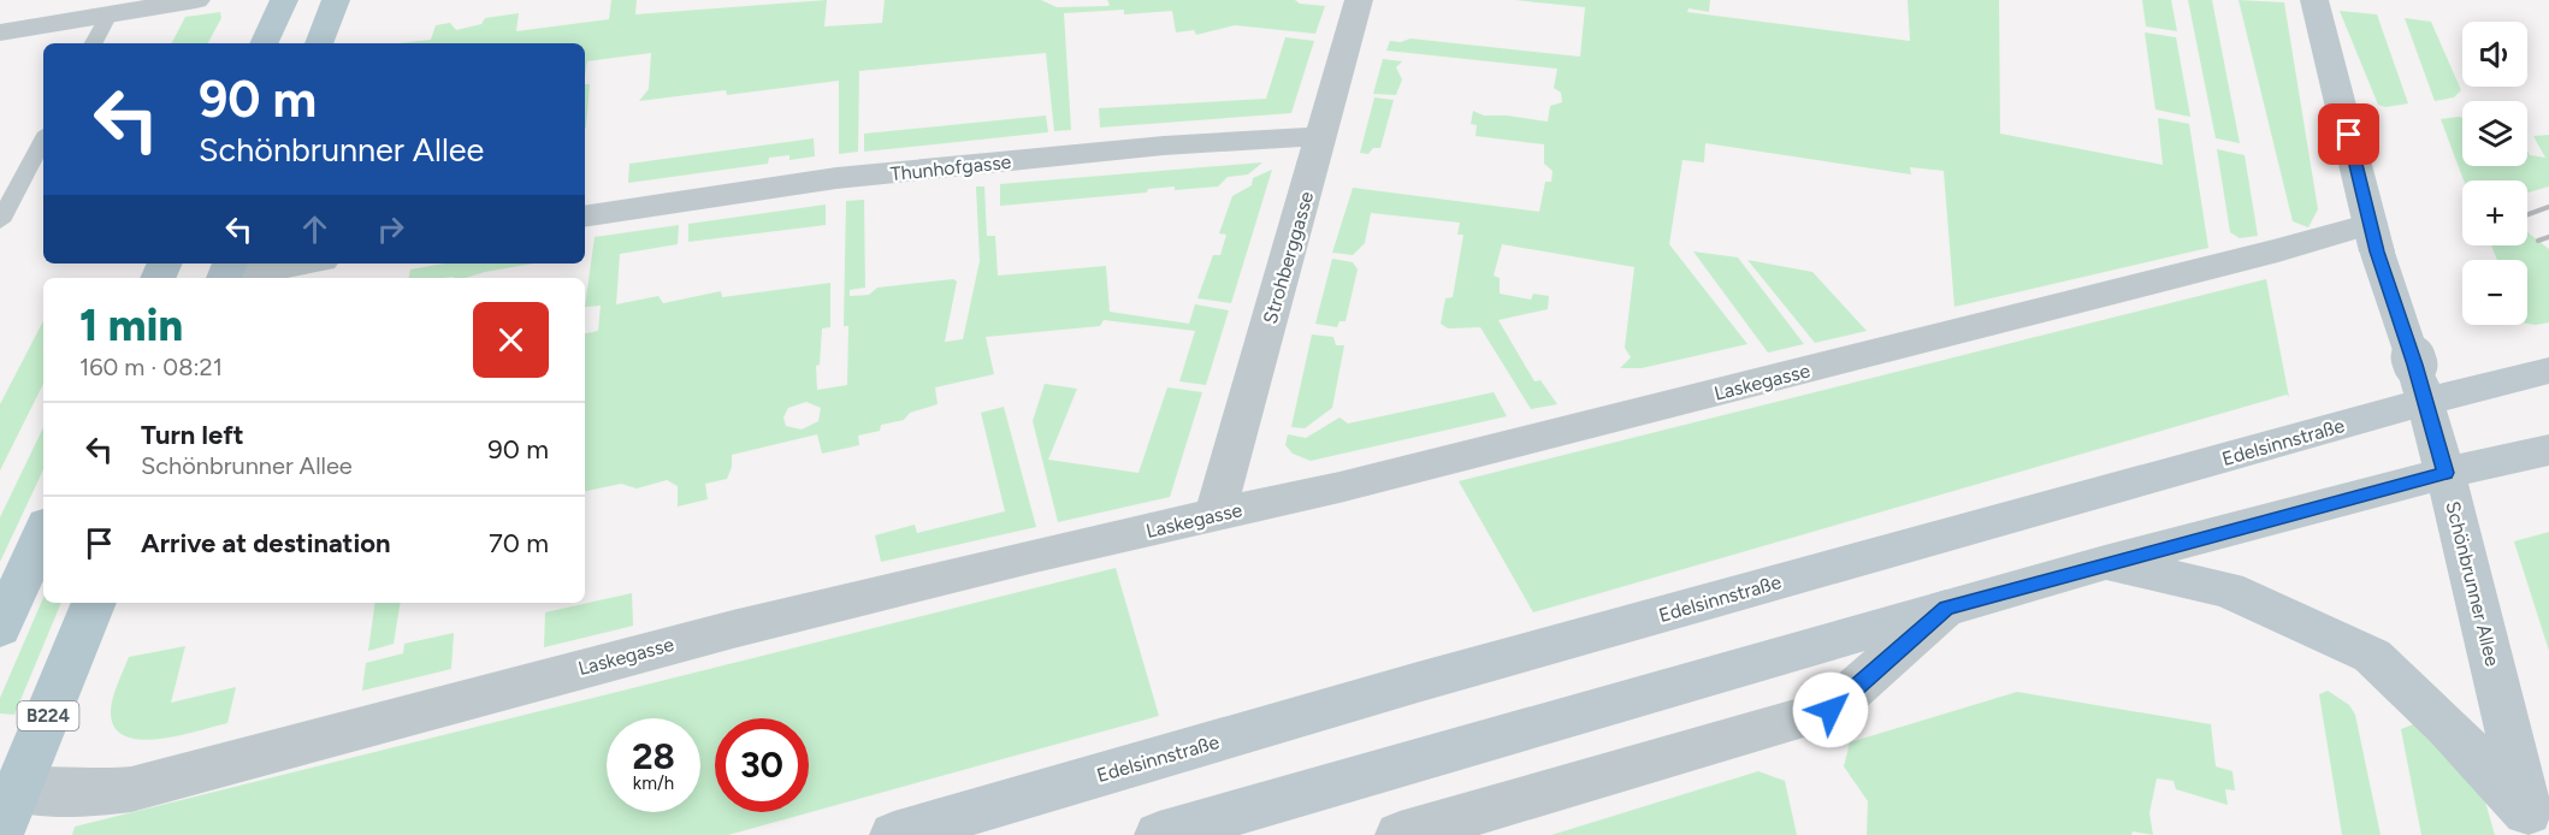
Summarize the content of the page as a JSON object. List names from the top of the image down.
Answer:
{
  "streets": {
    "main road": ["Edelsinnstraße", "Schönbrunner Allee", "B224"],
    "street": ["Thunhofgasse", "Strohberggasse", "Laskegasse"]
  },
  "crossings": [
    ["Thunhofgasse", "Strohberggasse"],
    ["Strohberggasse", "Laskegasse"],
    ["Laskegasse", "Schönbrunner Allee"],
    ["Laskegasse", "B224"],
    ["Edelsinnstraße", "Schönbrunner Allee"]
  ],
  "page": {
    "map_buttons": ["+", "−"],
    "turn": ["90 m", "Schönbrunner Allee"],
    "heading": ["1 min", "160 m · 08:21"],
    "list": [
      {
        "name": "Turn left",
        "note": "Schönbrunner Allee",
        "value": "90 m"
      },
      {
        "name": "Arrive at destination",
        "value": "70 m"
      }
    ],
    "speed": "28 km/h",
    "limit": "30"
  }
}
